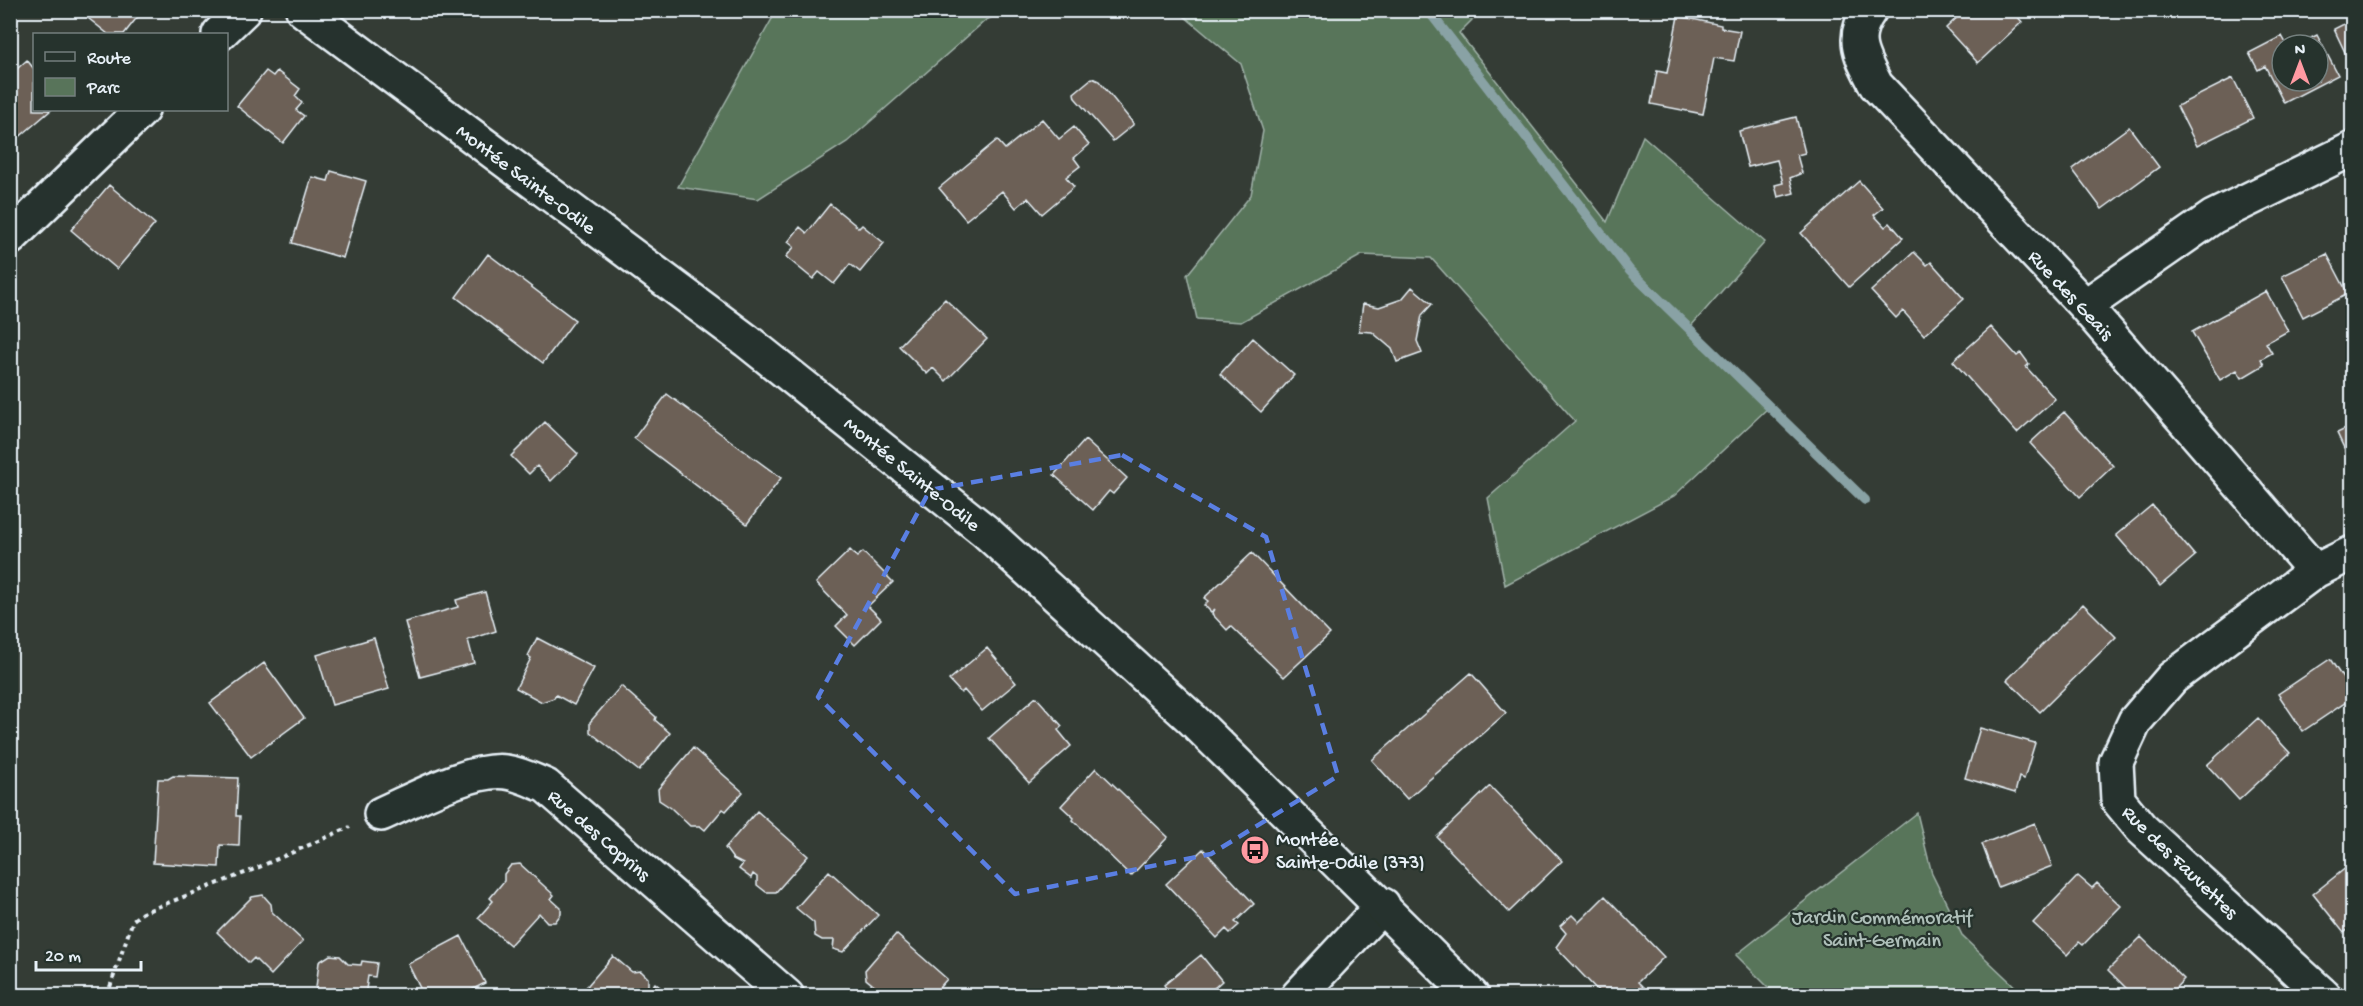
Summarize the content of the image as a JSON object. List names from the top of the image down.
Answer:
{
  "streets": {
    "street": [
      "Montée Sainte-Odile",
      "Rue des Geais",
      "Rue des Coprins",
      "Rue des Fauvettes"
    ]
  },
  "crossings": [
    ["Rue des Geais", "Rue des Fauvettes"]
  ],
  "parks": ["Jardin Commémoratif Saint-Germain"],
  "places": {
    "bus stop": ["Montée Sainte-Odile (373)"]
  },
  "legend": ["Route", "Parc"],
  "scale_bar": "20 m",
  "north": "top"
}
